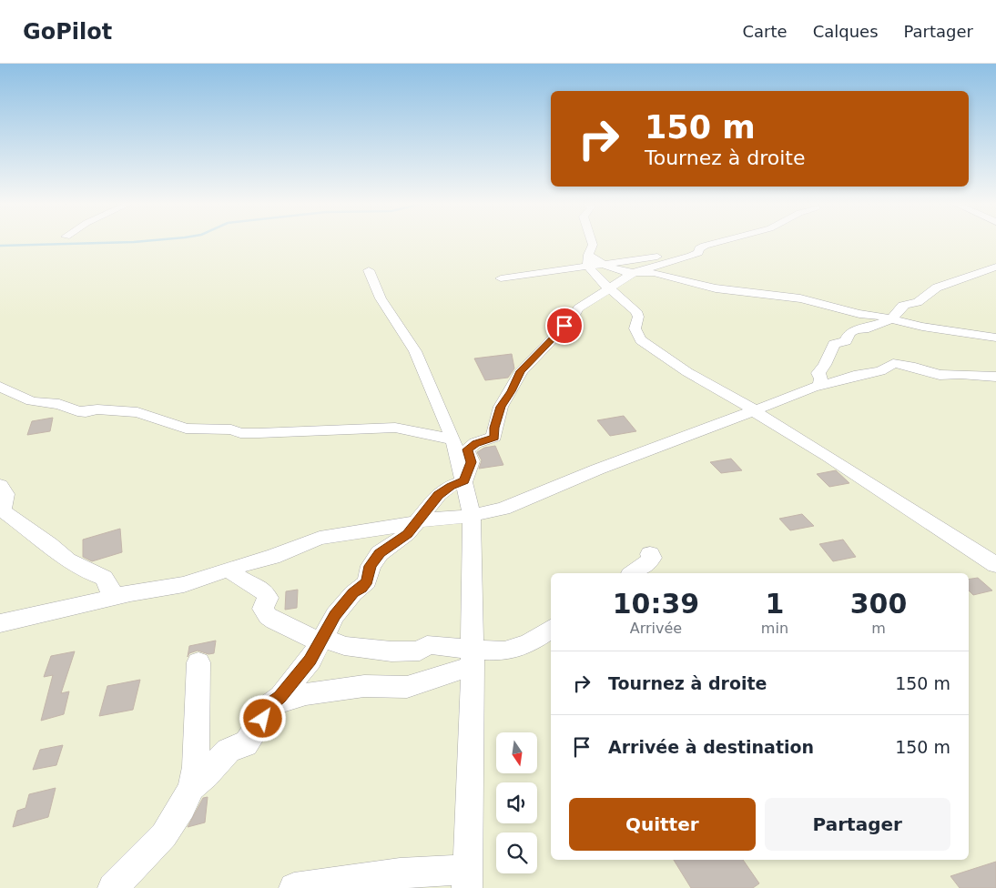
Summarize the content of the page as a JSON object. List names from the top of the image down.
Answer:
{
  "north": "bottom",
  "page": {
    "header": "GoPilot",
    "nav": ["Carte", "Calques", "Partager"],
    "turn": ["150 m", "Tournez à droite"],
    "eta": [
      "10:39",
      "Arrivée",
      "1",
      "min",
      "300",
      "m"
    ],
    "list": [
      {
        "name": "Tournez à droite",
        "value": "150 m"
      },
      {
        "name": "Arrivée à destination",
        "value": "150 m"
      }
    ],
    "buttons": ["Quitter", "Partager"]
  }
}
